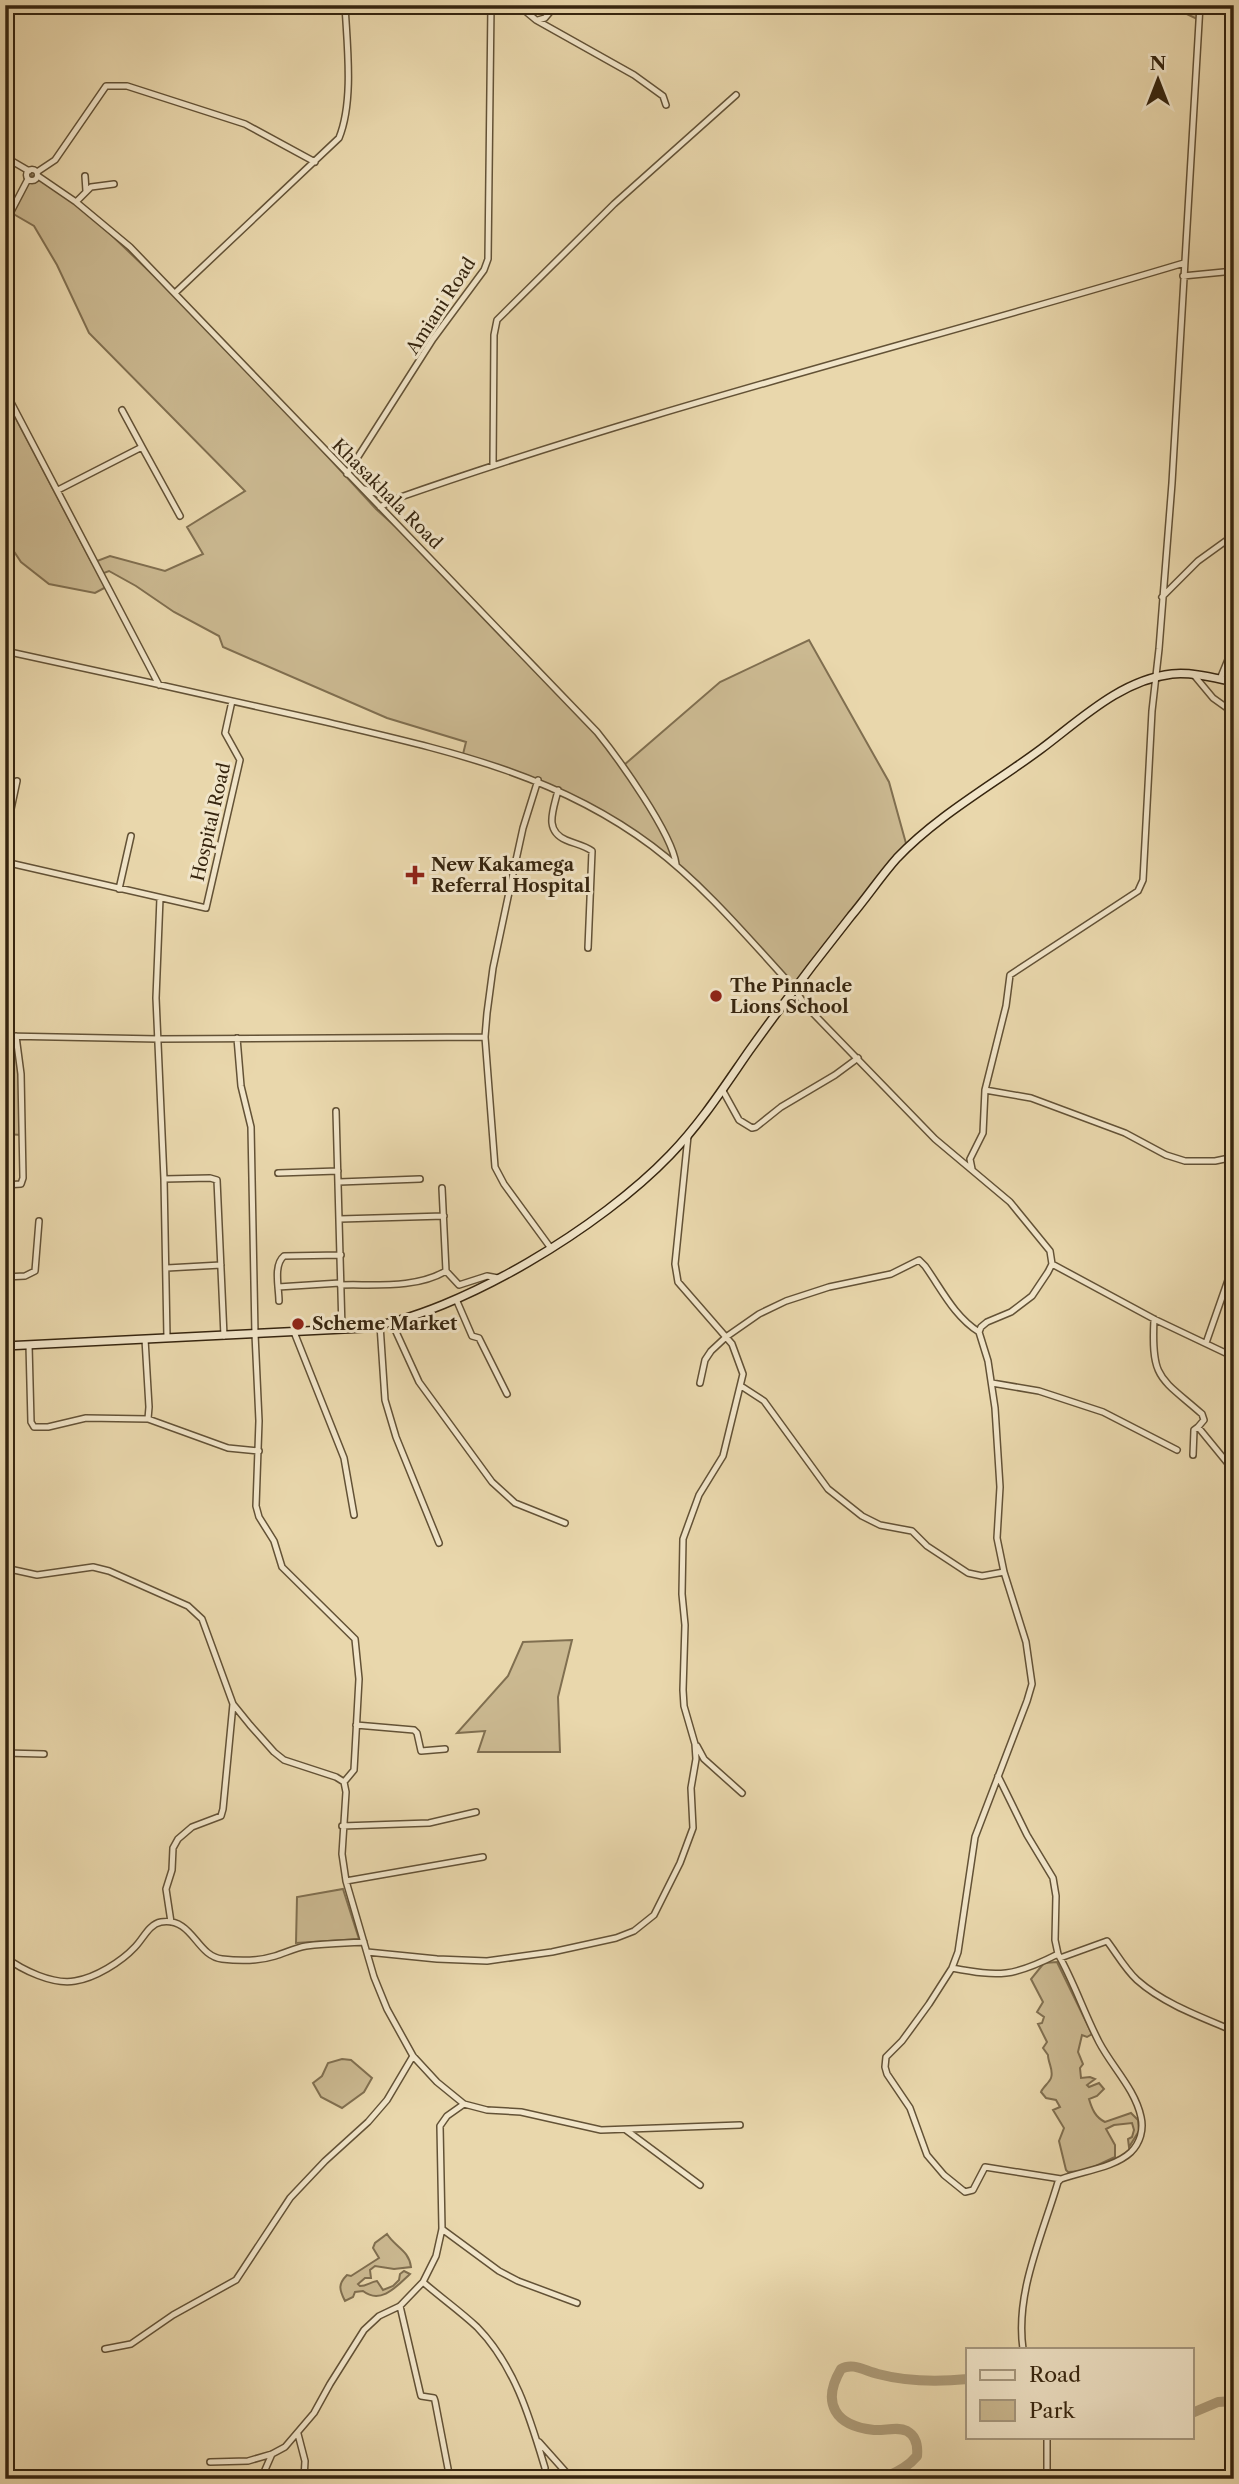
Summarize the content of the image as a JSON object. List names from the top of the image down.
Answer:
{
  "streets": {
    "street": ["Amiani Road", "Khasakhala Road", "Hospital Road"]
  },
  "crossings": [
    ["Amiani Road", "Khasakhala Road"]
  ],
  "places": {
    "health": ["New Kakamega Referral Hospital"],
    "other": ["The Pinnacle Lions School", "Scheme Market"]
  },
  "legend": ["Road", "Park"],
  "north": "top"
}
